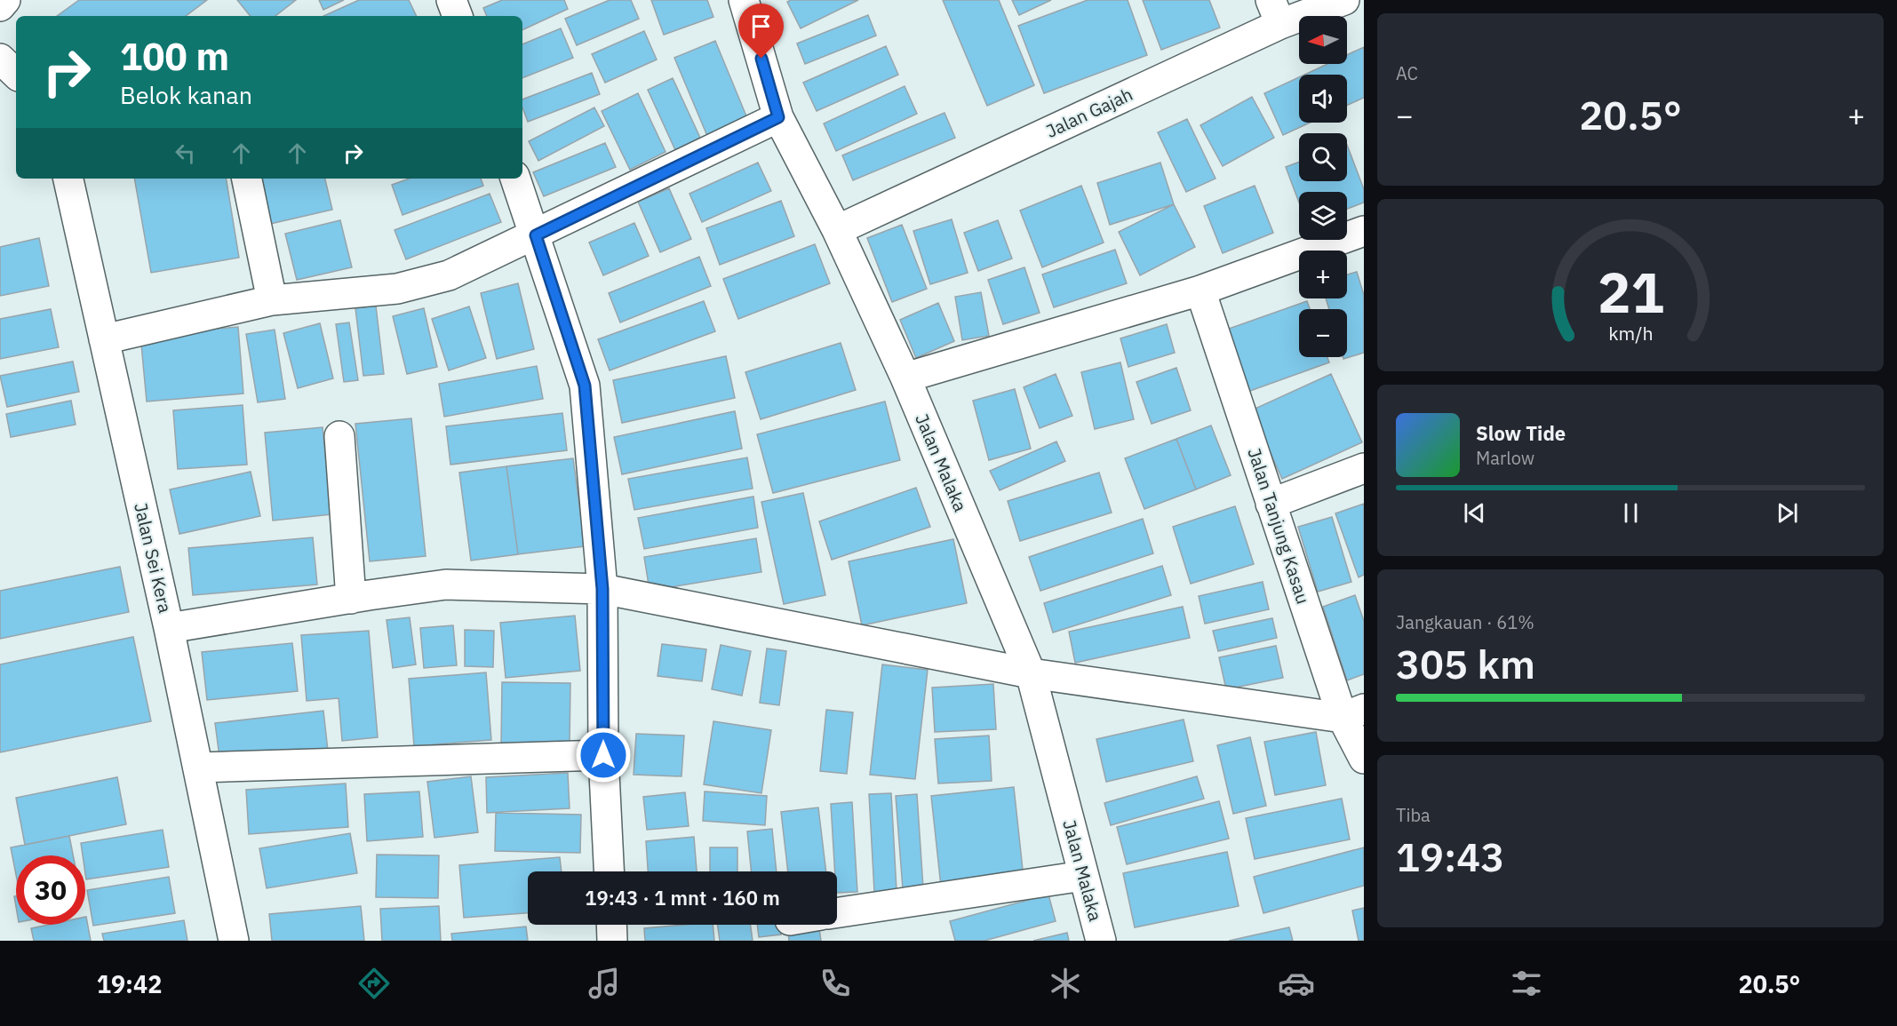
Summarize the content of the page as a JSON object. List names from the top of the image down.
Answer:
{
  "streets": {
    "street": [
      "Jalan Gajah",
      "Jalan Malaka",
      "Jalan Tanjung Kasau",
      "Jalan Sei Kera"
    ]
  },
  "crossings": [
    ["Jalan Gajah", "Jalan Malaka"]
  ],
  "north": "left",
  "page": {
    "tile": [
      "AC",
      ["Jangkauan · 61%", "305 km"],
      ["Tiba", "19:43"]
    ],
    "map_buttons": ["+", "−"],
    "turn": ["100 m", "Belok kanan"],
    "heat": ["−", "20.5°", "+"],
    "song": ["Slow Tide", "Marlow"],
    "limit": "30",
    "trip": "19:43 · 1 mnt · 160 m",
    "tabs": ["19:42", "20.5°"],
    "gauge": ["21", "km/h"]
  }
}
